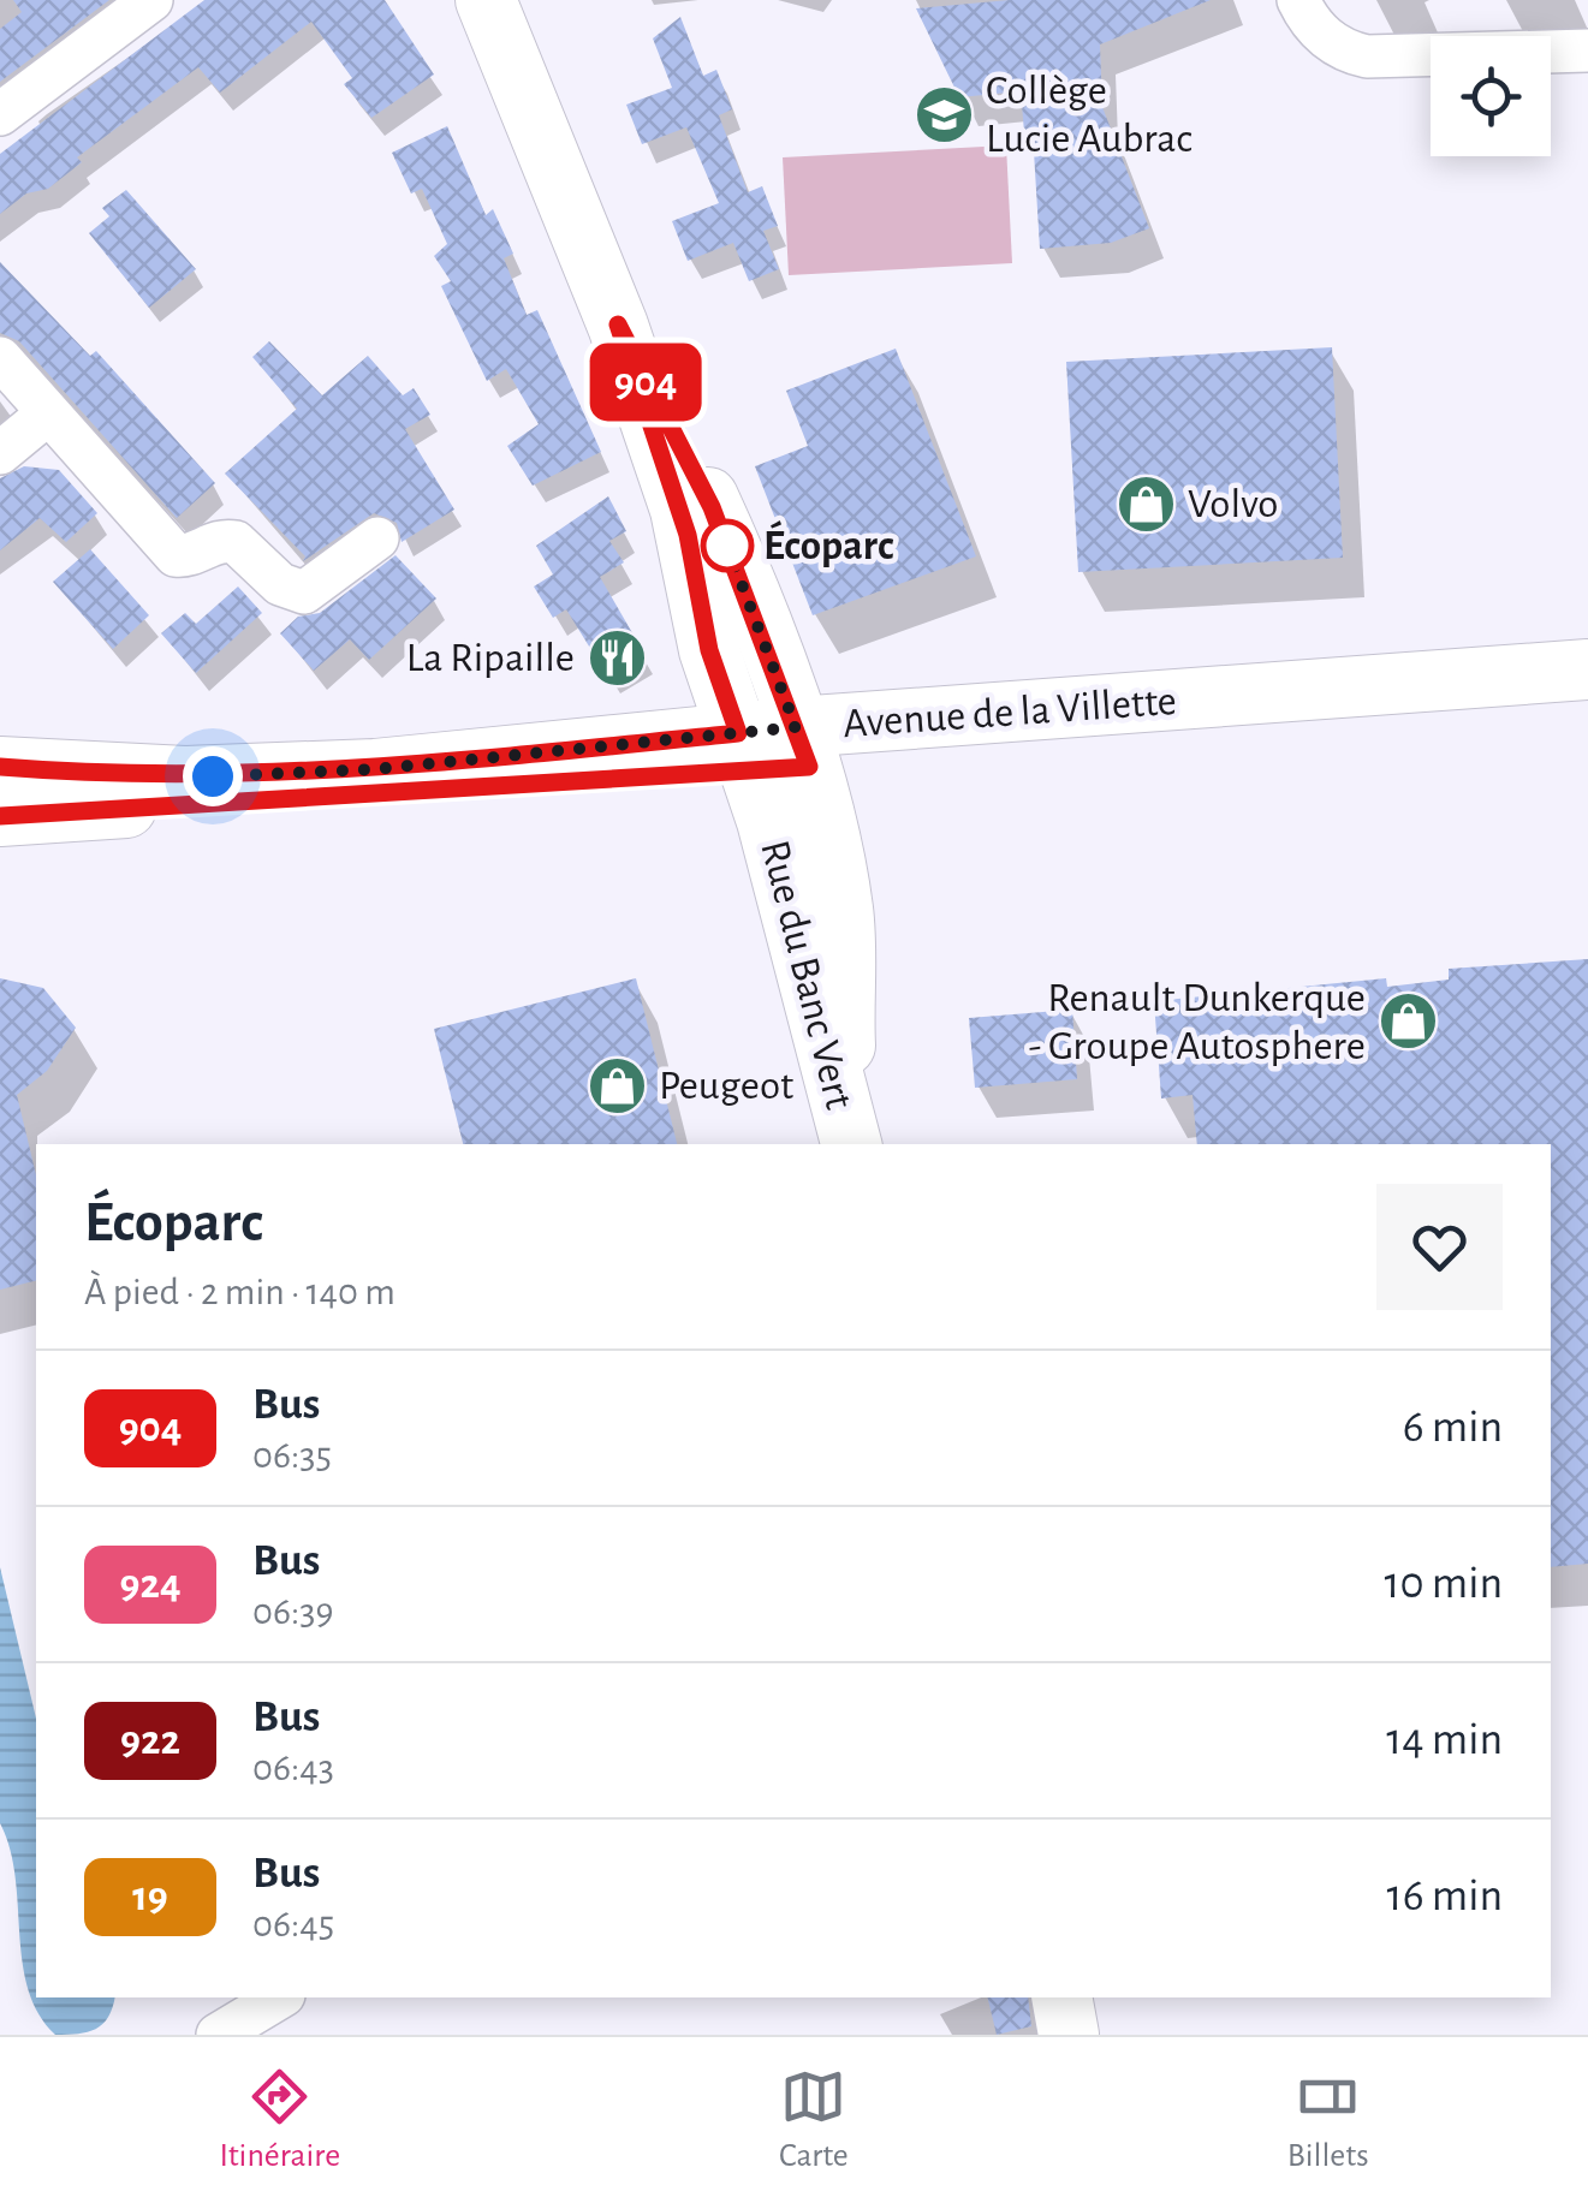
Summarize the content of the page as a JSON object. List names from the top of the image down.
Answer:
{
  "streets": {
    "main road": ["Avenue de la Villette", "Rue du Banc Vert"]
  },
  "crossings": [
    ["Avenue de la Villette", "Rue du Banc Vert"]
  ],
  "places": {
    "school or university": ["Collège Lucie Aubrac"],
    "shop": ["Volvo", "Renault Dunkerque - Groupe Autosphere", "Peugeot"],
    "other": ["Écoparc"],
    "restaurant": ["La Ripaille"]
  },
  "lines": ["bus line 904"],
  "page": {
    "on_map": "904",
    "heading": ["Écoparc", "À pied · 2 min · 140 m"],
    "list": [
      {
        "mark": "904",
        "name": "Bus",
        "note": "06:35",
        "value": "6 min"
      },
      {
        "mark": "924",
        "name": "Bus",
        "note": "06:39",
        "value": "10 min"
      },
      {
        "mark": "922",
        "name": "Bus",
        "note": "06:43",
        "value": "14 min"
      },
      {
        "mark": "19",
        "name": "Bus",
        "note": "06:45",
        "value": "16 min"
      }
    ],
    "tabs": ["Itinéraire", "Carte", "Billets"]
  }
}
